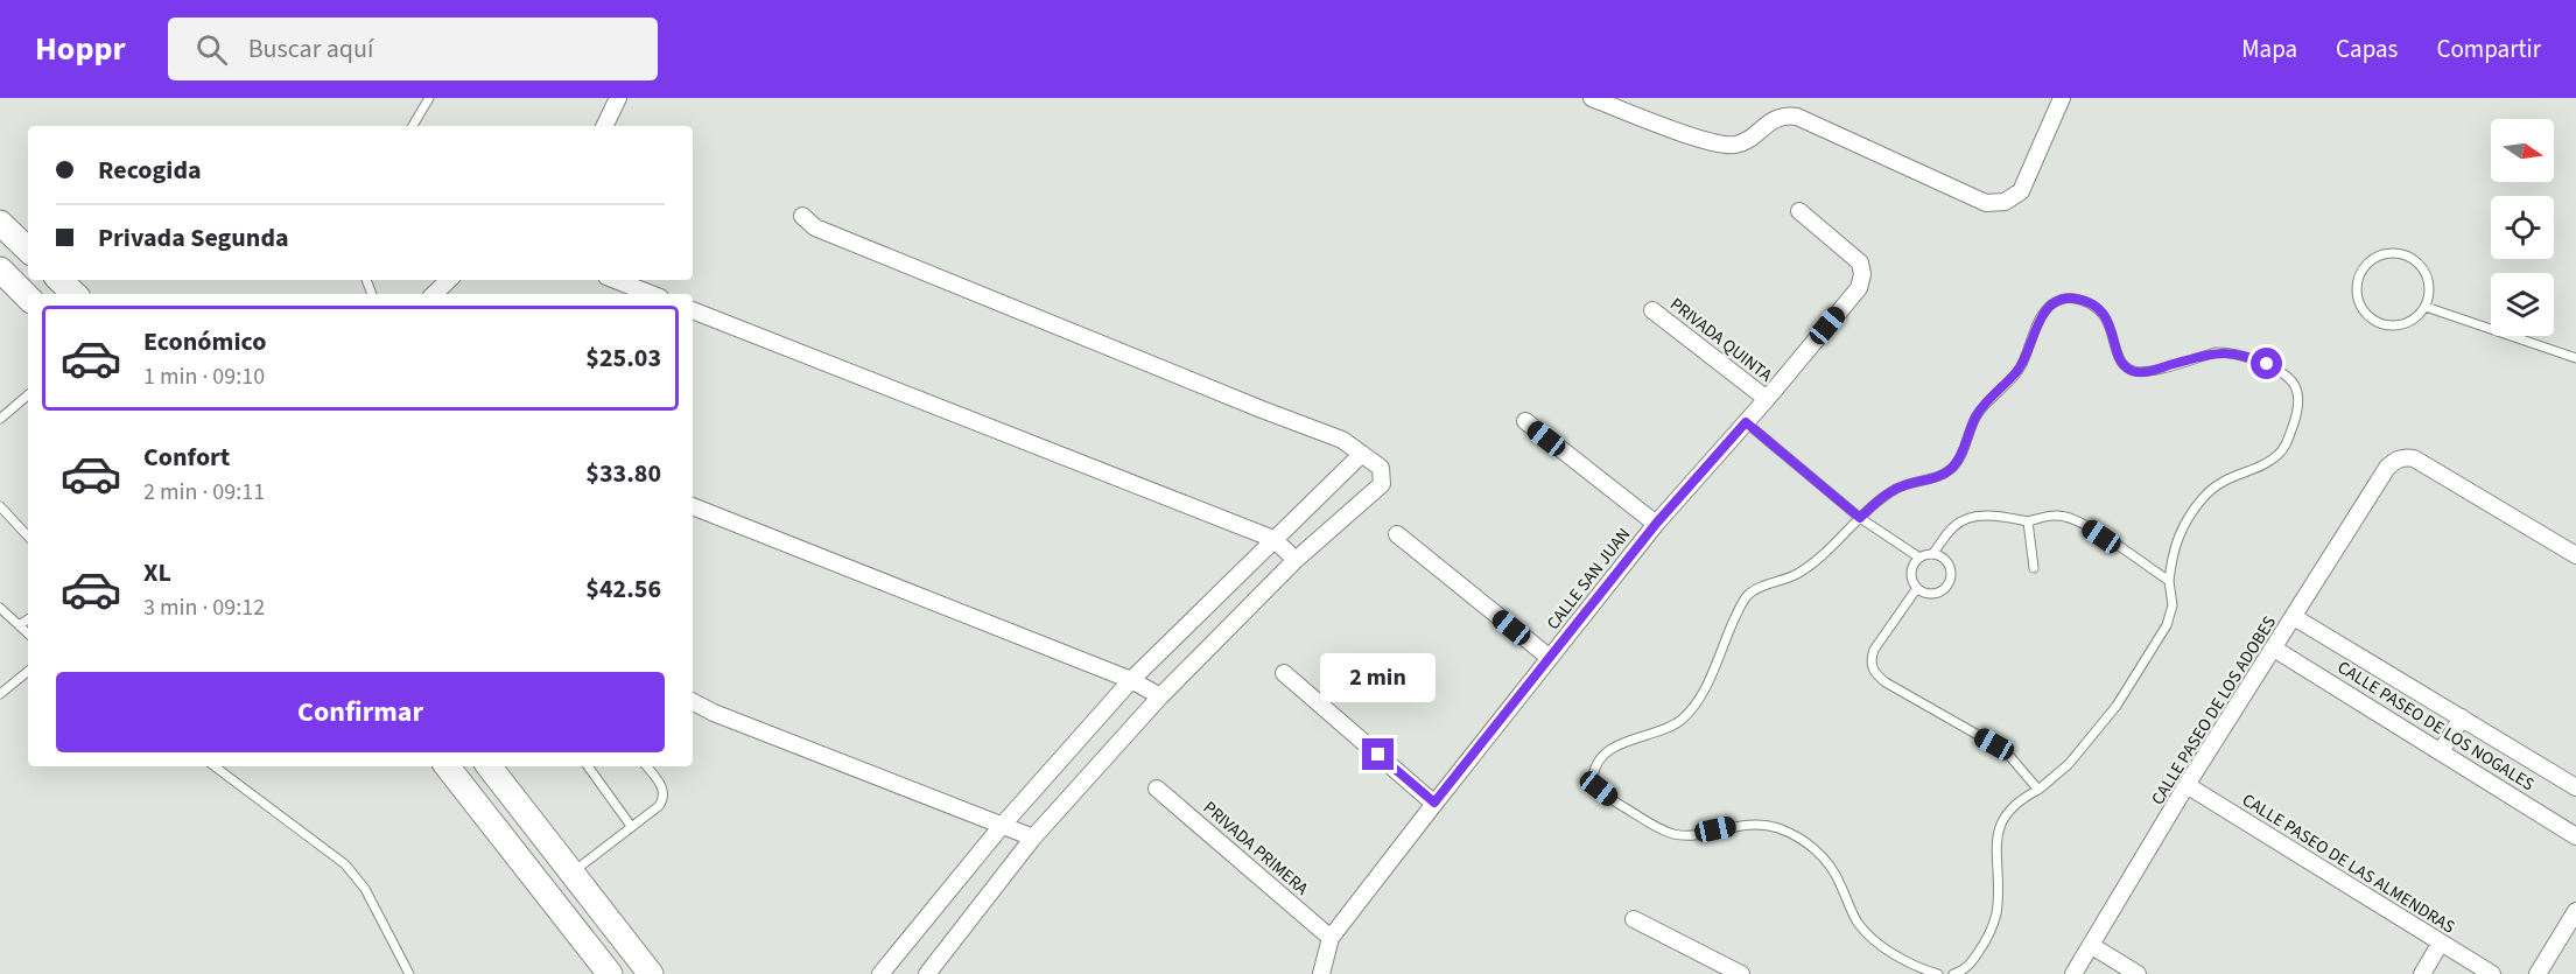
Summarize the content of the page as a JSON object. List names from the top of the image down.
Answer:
{
  "streets": {
    "street": [
      "PRIVADA QUINTA",
      "CALLE SAN JUAN",
      "CALLE PASEO DE LOS ADOBES",
      "CALLE PASEO DE LOS NOGALES",
      "PRIVADA PRIMERA",
      "CALLE PASEO DE LAS ALMENDRAS"
    ]
  },
  "crossings": [
    ["PRIVADA QUINTA", "CALLE SAN JUAN"],
    ["CALLE SAN JUAN", "PRIVADA PRIMERA"],
    ["CALLE PASEO DE LOS ADOBES", "CALLE PASEO DE LOS NOGALES"],
    ["CALLE PASEO DE LOS ADOBES", "CALLE PASEO DE LAS ALMENDRAS"]
  ],
  "north": "right",
  "page": {
    "header": "Hoppr",
    "search": "Buscar aquí",
    "nav": ["Mapa", "Capas", "Compartir"],
    "banner": ["Recogida", "Privada Segunda"],
    "list": [
      {
        "name": "Económico",
        "note": "1 min · 09:10",
        "value": "$25.03"
      },
      {
        "name": "Confort",
        "note": "2 min · 09:11",
        "value": "$33.80"
      },
      {
        "name": "XL",
        "note": "3 min · 09:12",
        "value": "$42.56"
      }
    ],
    "bubble": "2 min",
    "buttons": "Confirmar"
  }
}
